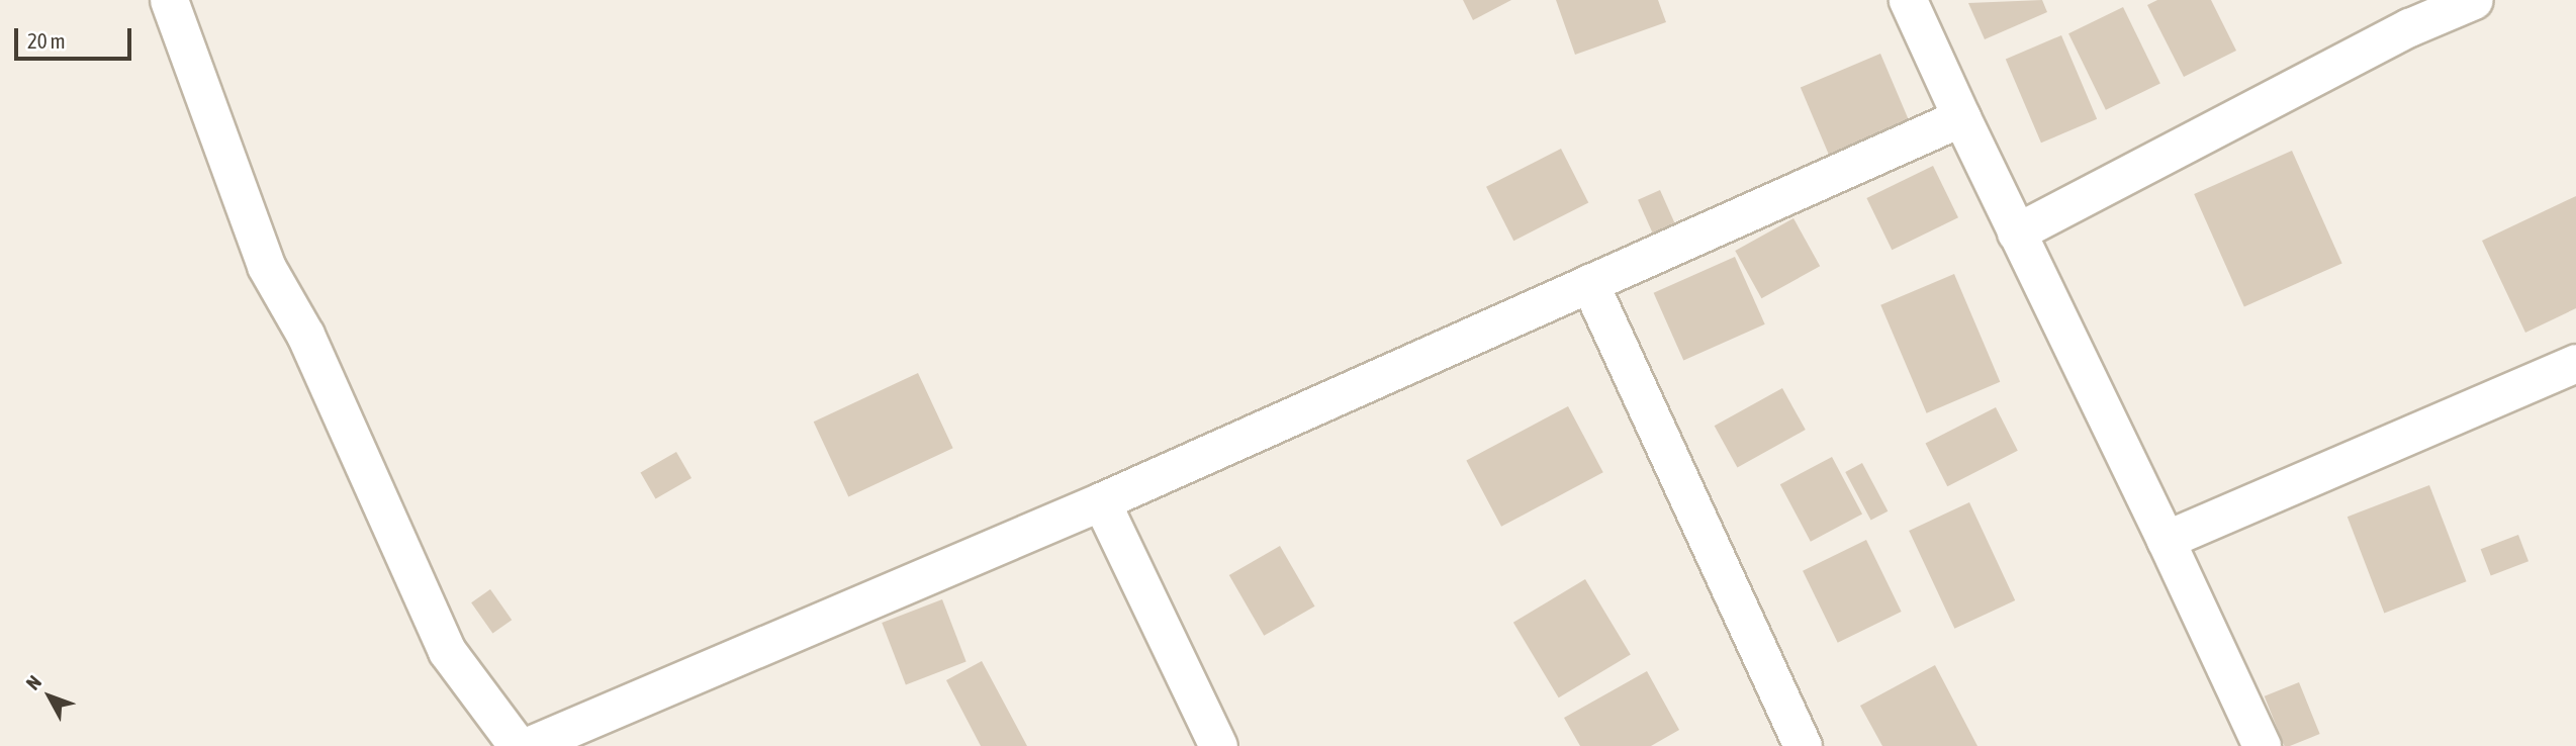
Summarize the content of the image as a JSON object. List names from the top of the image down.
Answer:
{
  "scale_bar": "20 m",
  "north": "top left"
}
